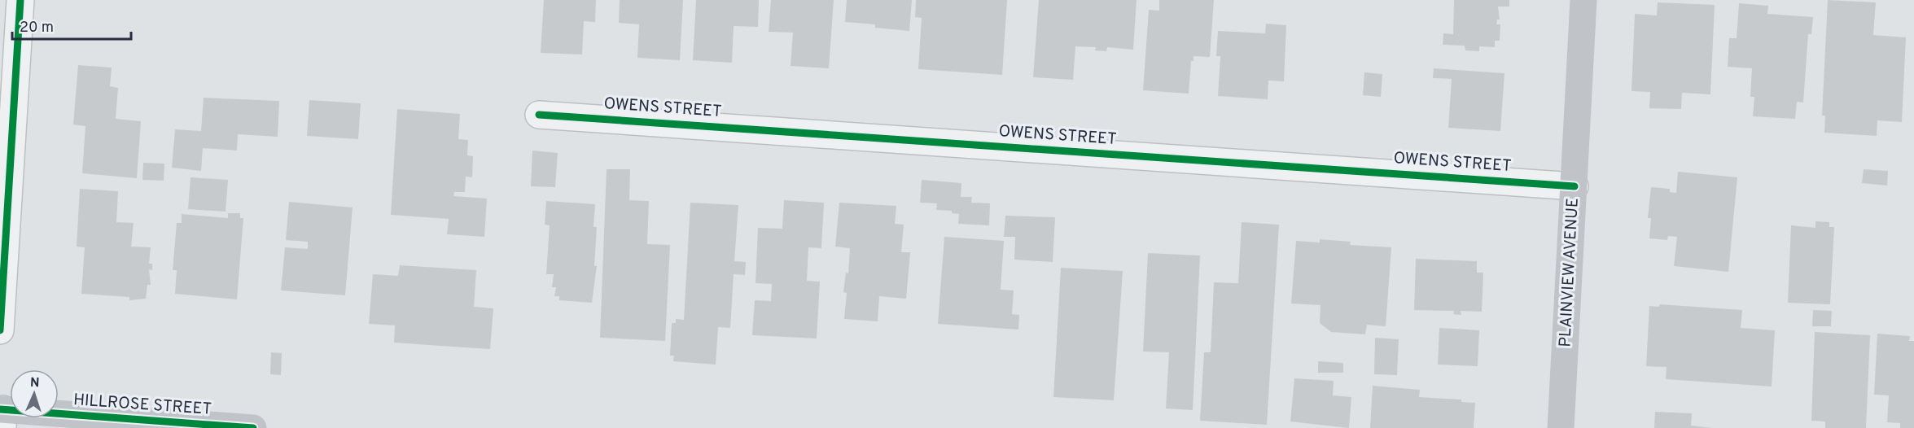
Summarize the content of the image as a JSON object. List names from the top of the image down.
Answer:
{
  "streets": {
    "street": ["OWENS STREET", "PLAINVIEW AVENUE", "HILLROSE STREET"]
  },
  "crossings": [
    ["OWENS STREET", "PLAINVIEW AVENUE"]
  ],
  "scale_bar": "20 m",
  "north": "top"
}
